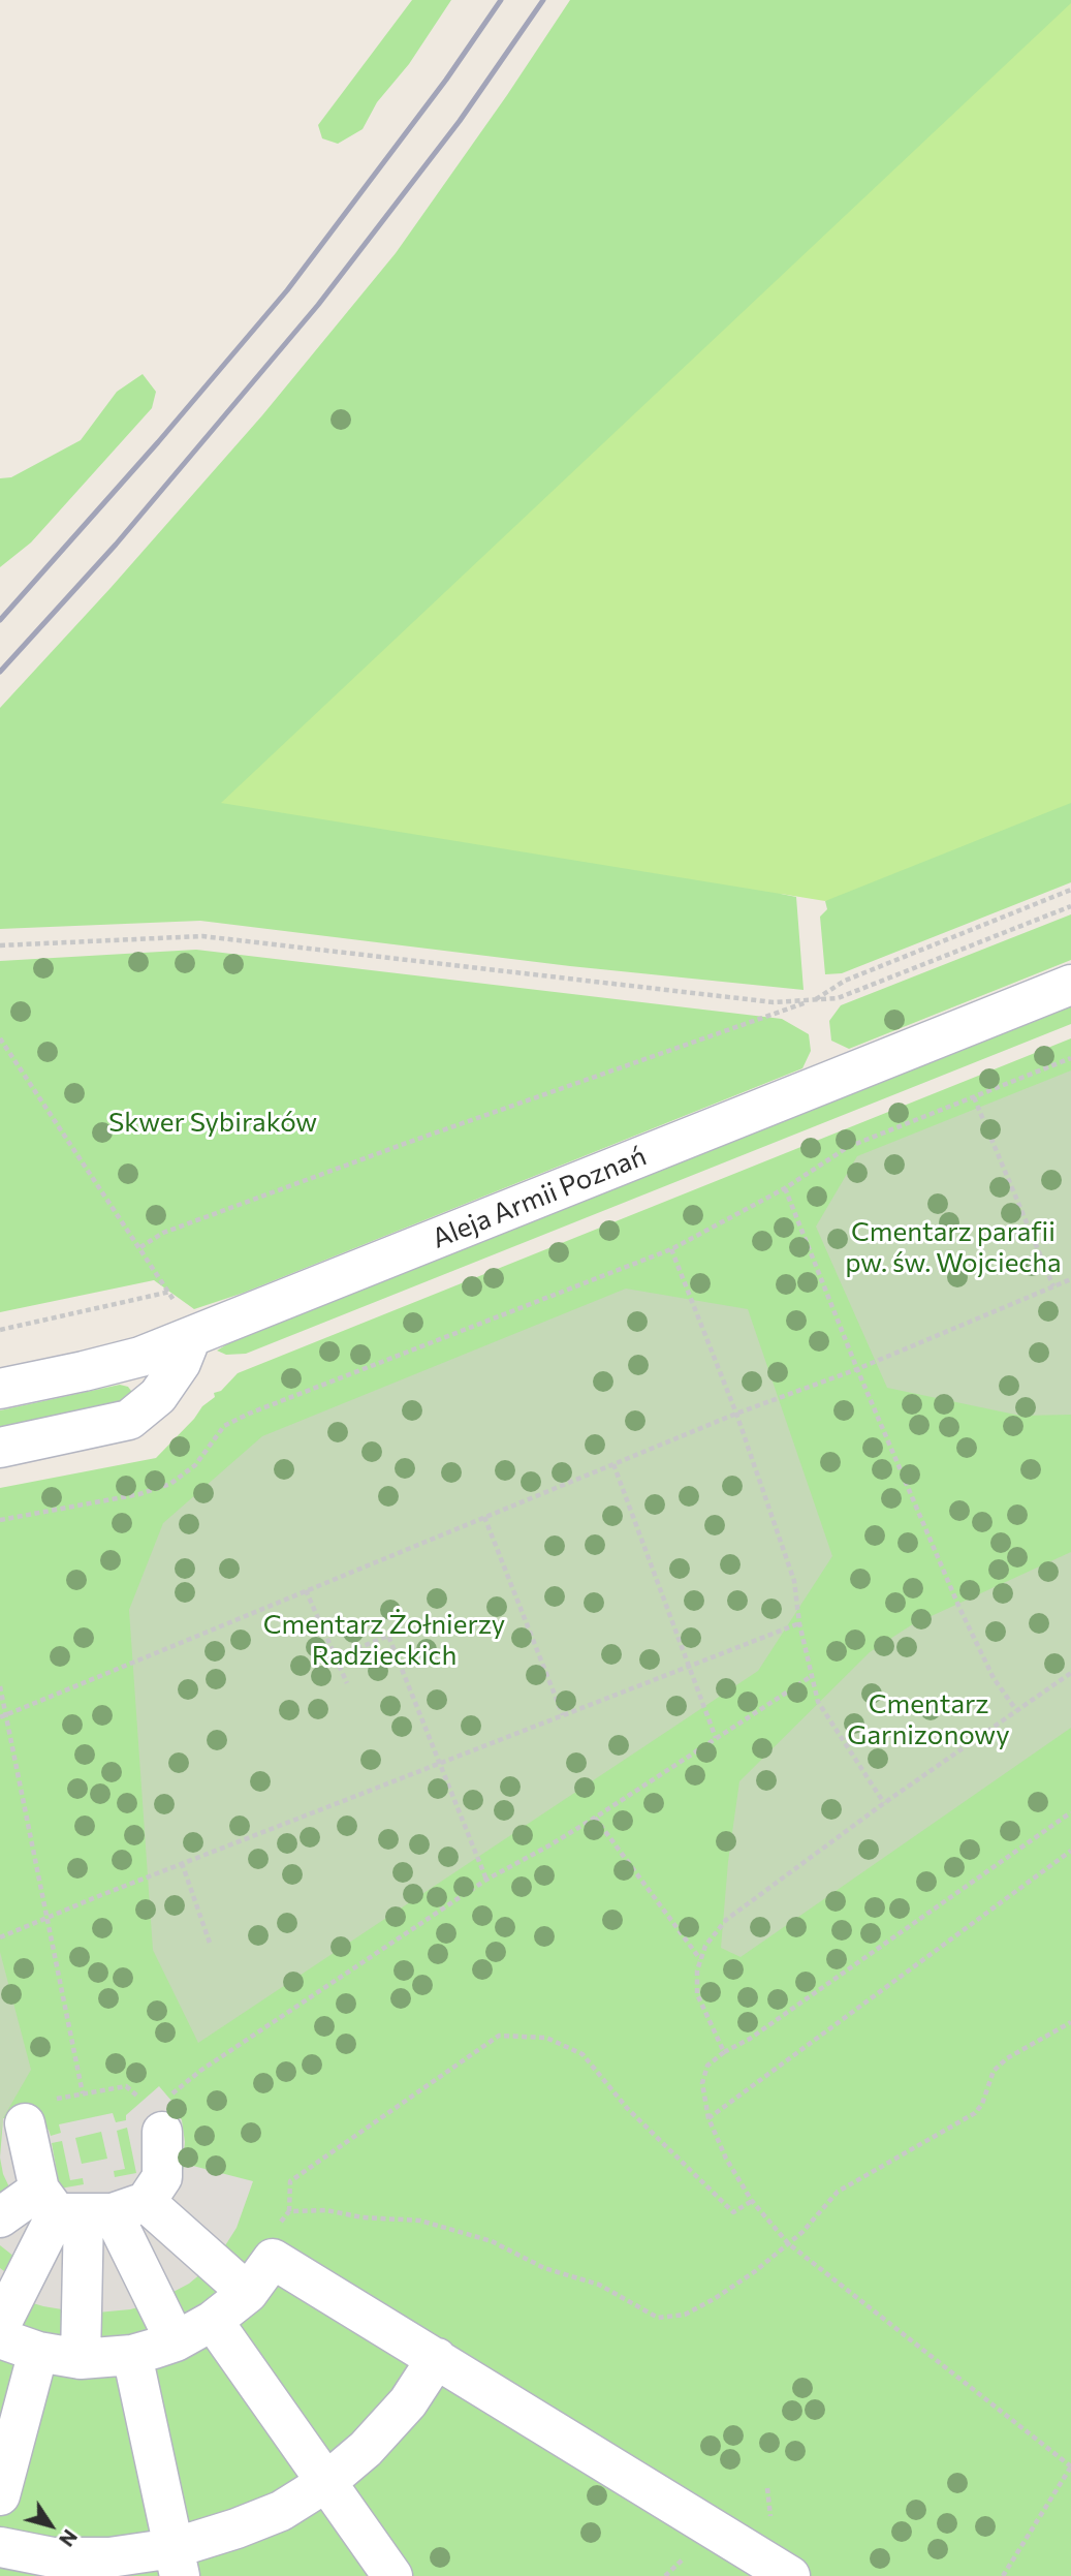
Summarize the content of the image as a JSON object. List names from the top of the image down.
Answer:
{
  "streets": {
    "street": ["Aleja Armii Poznań"]
  },
  "parks": [
    "Skwer Sybiraków",
    "Cmentarz parafii pw. św. Wojciecha",
    "Cmentarz Żołnierzy Radzieckich",
    "Cmentarz Garnizonowy"
  ],
  "north": "bottom right"
}
